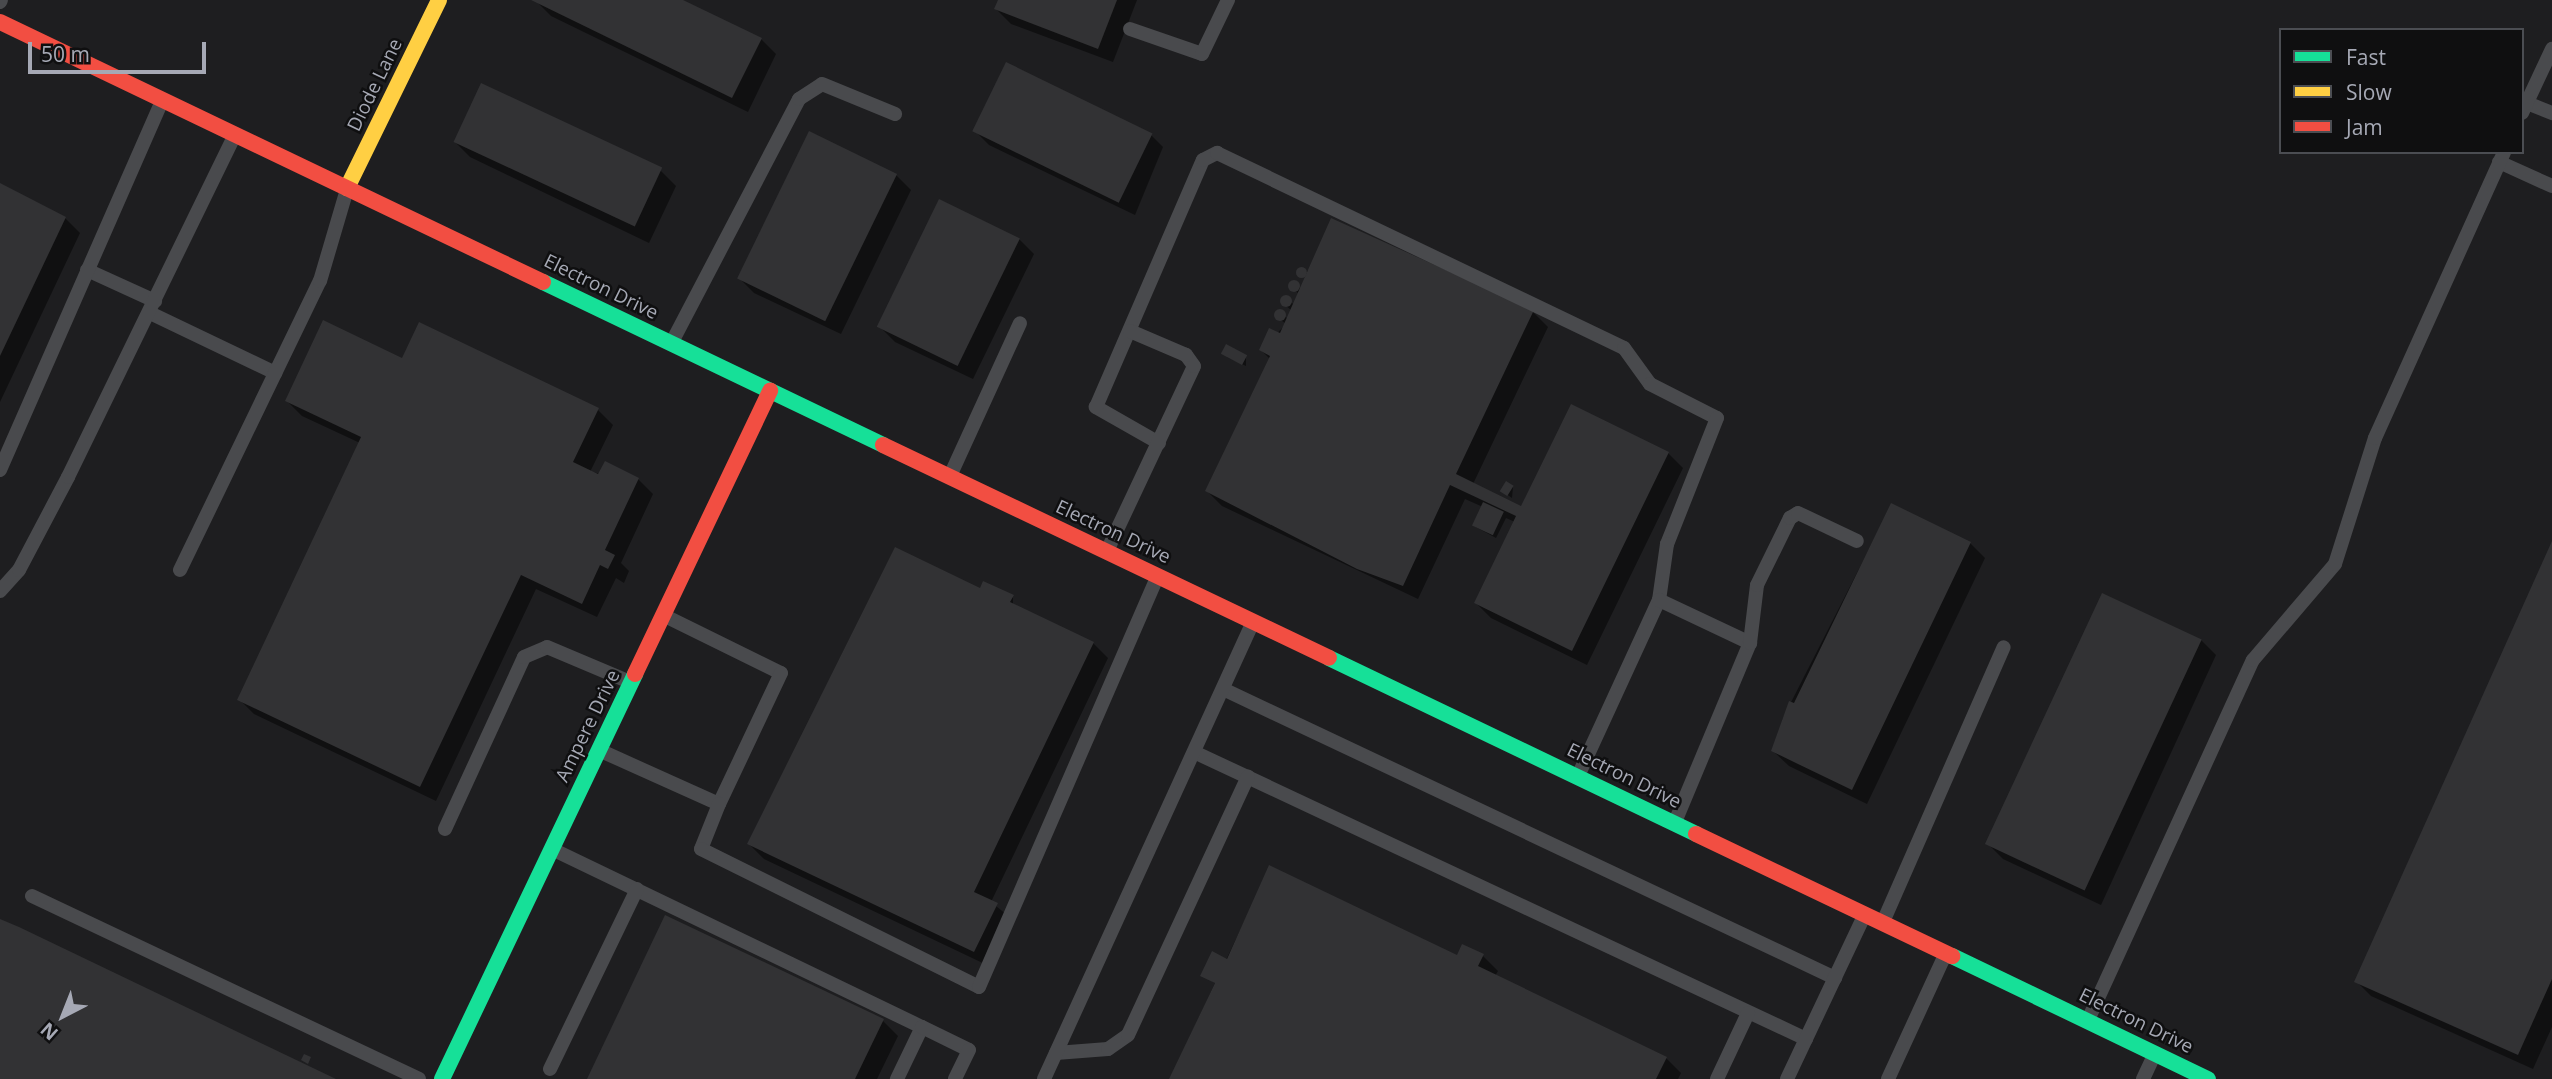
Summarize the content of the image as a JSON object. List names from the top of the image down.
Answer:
{
  "streets": {
    "street": ["Diode Lane", "Electron Drive", "Ampere Drive"]
  },
  "crossings": [
    ["Diode Lane", "Electron Drive"],
    ["Electron Drive", "Ampere Drive"]
  ],
  "legend": ["Fast", "Slow", "Jam"],
  "scale_bar": "50 m",
  "north": "bottom left"
}
